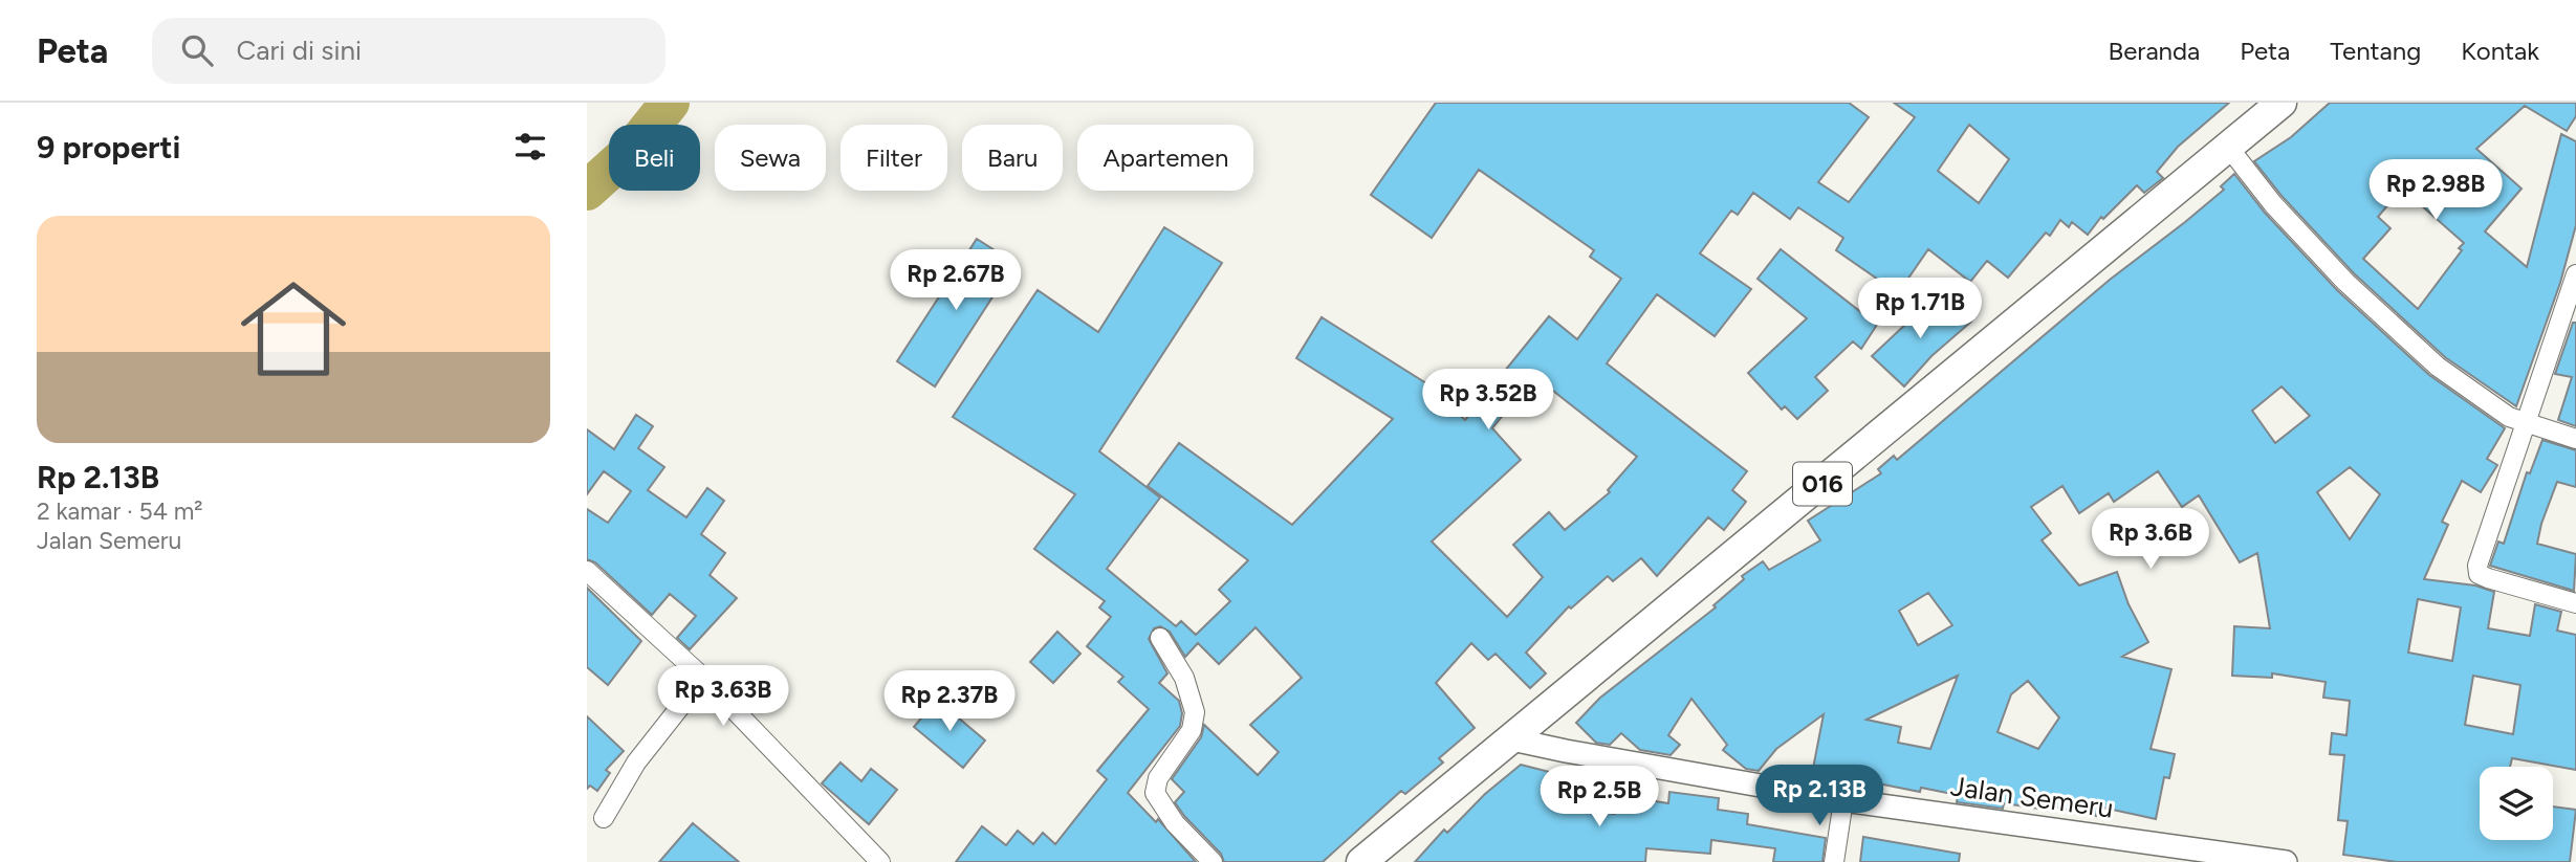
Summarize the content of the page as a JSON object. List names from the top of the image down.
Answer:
{
  "streets": {
    "main road": ["016"],
    "street": ["Jalan Semeru"]
  },
  "crossings": [
    ["016", "Jalan Semeru"]
  ],
  "page": {
    "header": "Peta",
    "search": "Cari di sini",
    "nav": [
      "Beranda",
      "Peta",
      "Tentang",
      "Kontak"
    ],
    "heading": "9 properti",
    "chip": [
      "Beli",
      "Sewa",
      "Filter",
      "Baru",
      "Apartemen"
    ],
    "price": [
      "Rp 2.98B",
      "Rp 2.67B",
      "Rp 1.71B",
      "Rp 3.52B",
      "Rp 3.6B",
      "Rp 3.63B",
      "Rp 2.37B",
      "Rp 2.13B",
      "Rp 2.5B"
    ],
    "list": [
      {
        "name": "Rp 2.13B",
        "note": "2 kamar · 54 m² · Jalan Semeru"
      }
    ]
  }
}
